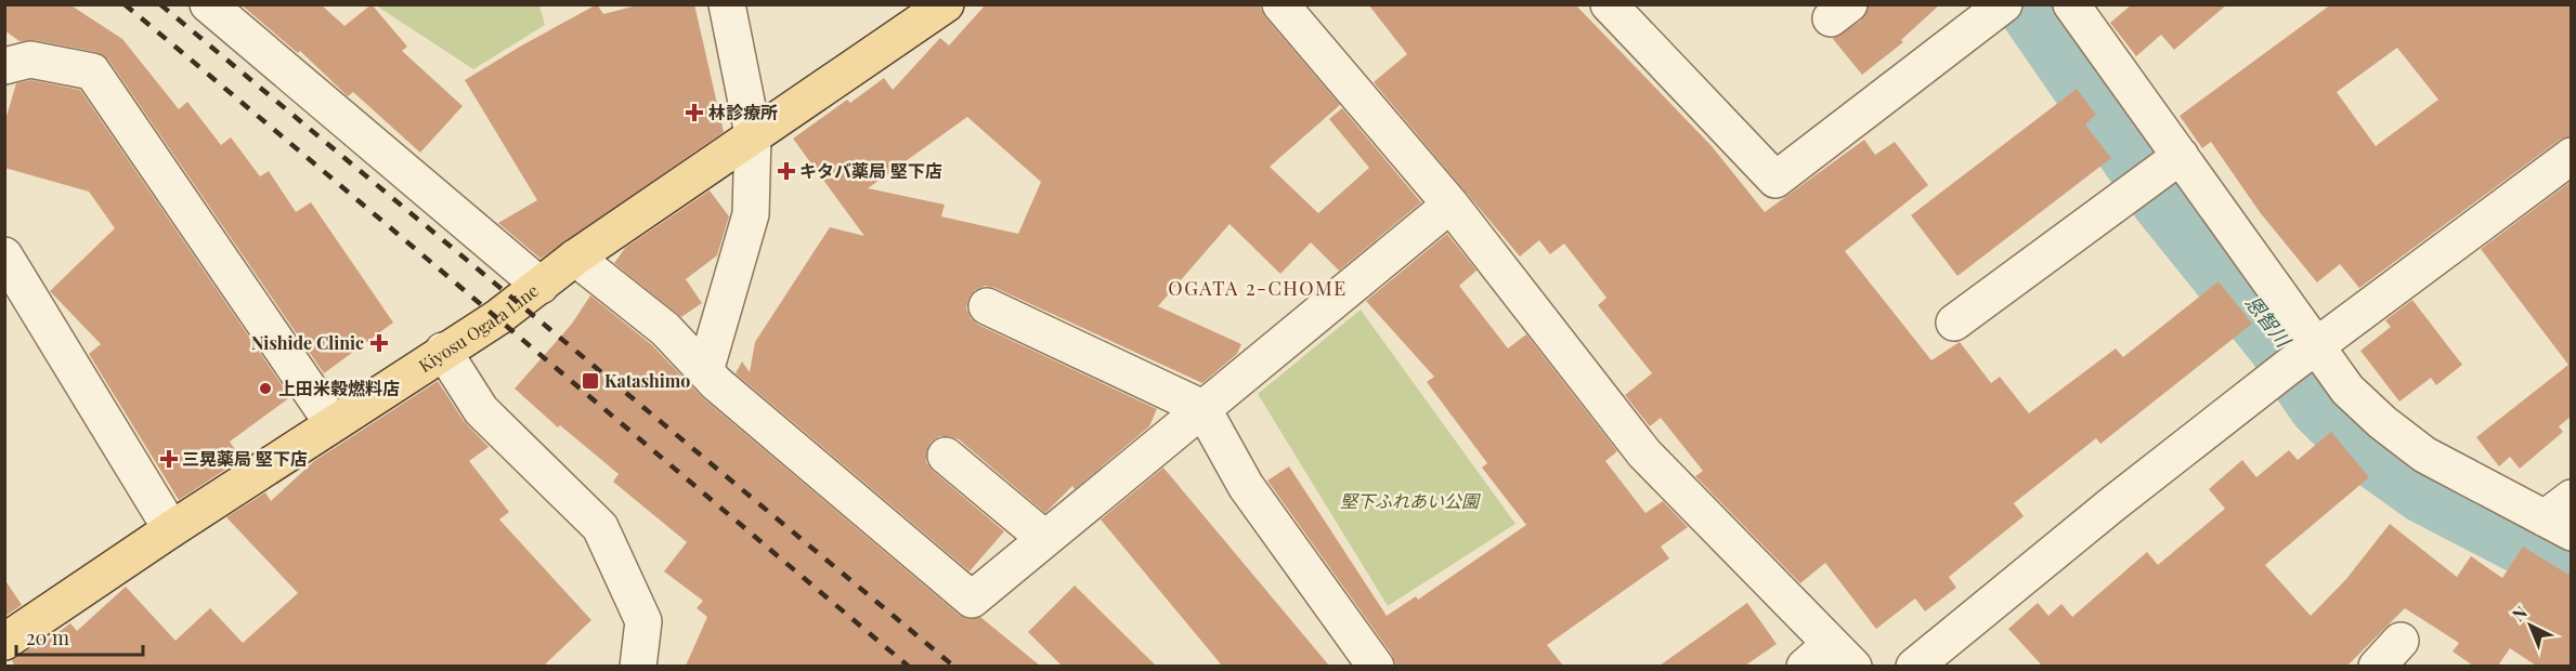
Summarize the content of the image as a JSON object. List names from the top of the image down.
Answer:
{
  "streets": {
    "main road": ["Kiyosu Ogata Line"]
  },
  "districts": ["OGATA 2-CHOME"],
  "water": ["恩智川"],
  "parks": ["堅下ふれあい公園"],
  "places": {
    "health": [
      "林診療所",
      "キタバ薬局 堅下店",
      "Nishide Clinic",
      "三晃薬局 堅下店"
    ],
    "transit": ["Katashimo"],
    "other": ["上田米穀燃料店"]
  },
  "scale_bar": "20 m",
  "north": "top left"
}
